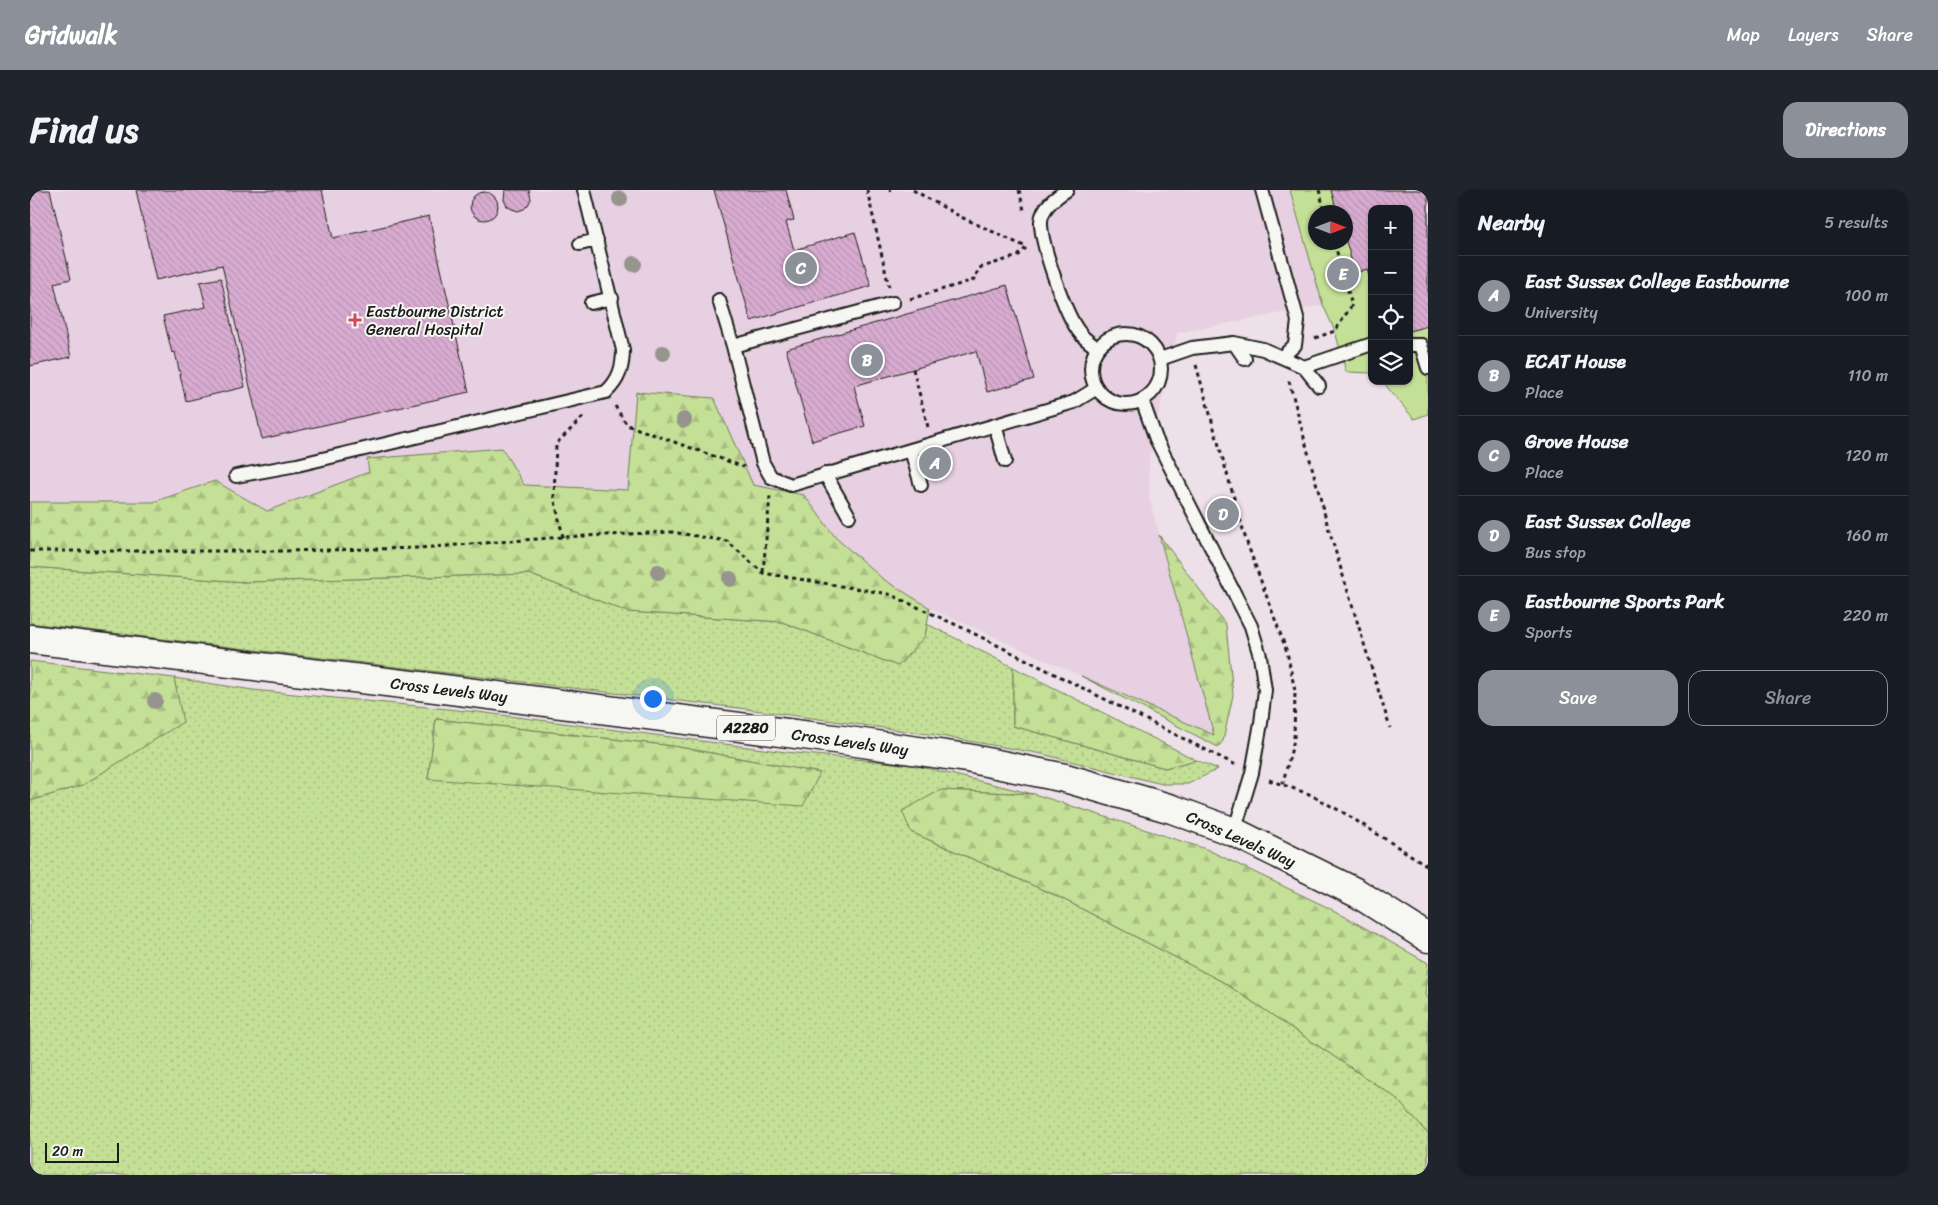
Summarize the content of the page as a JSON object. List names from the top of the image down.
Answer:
{
  "streets": {
    "main road": ["Cross Levels Way", "A2280"]
  },
  "places": {
    "health": ["Eastbourne District General Hospital"]
  },
  "scale_bar": "20 m",
  "north": "right",
  "page": {
    "header": "Gridwalk",
    "nav": ["Map", "Layers", "Share"],
    "title": "Find us",
    "buttons": [
      "Directions",
      ["Save", "Share"]
    ],
    "heading": ["Nearby", "5 results"],
    "map_buttons": ["+", "−"],
    "pins": [
      "C",
      "E",
      "B",
      "A",
      "D"
    ],
    "list": [
      {
        "mark": "A",
        "name": "East Sussex College Eastbourne",
        "note": "University",
        "value": "100 m"
      },
      {
        "mark": "B",
        "name": "ECAT House",
        "note": "Place",
        "value": "110 m"
      },
      {
        "mark": "C",
        "name": "Grove House",
        "note": "Place",
        "value": "120 m"
      },
      {
        "mark": "D",
        "name": "East Sussex College",
        "note": "Bus stop",
        "value": "160 m"
      },
      {
        "mark": "E",
        "name": "Eastbourne Sports Park",
        "note": "Sports",
        "value": "220 m"
      }
    ],
    "scale": "20 m"
  }
}
